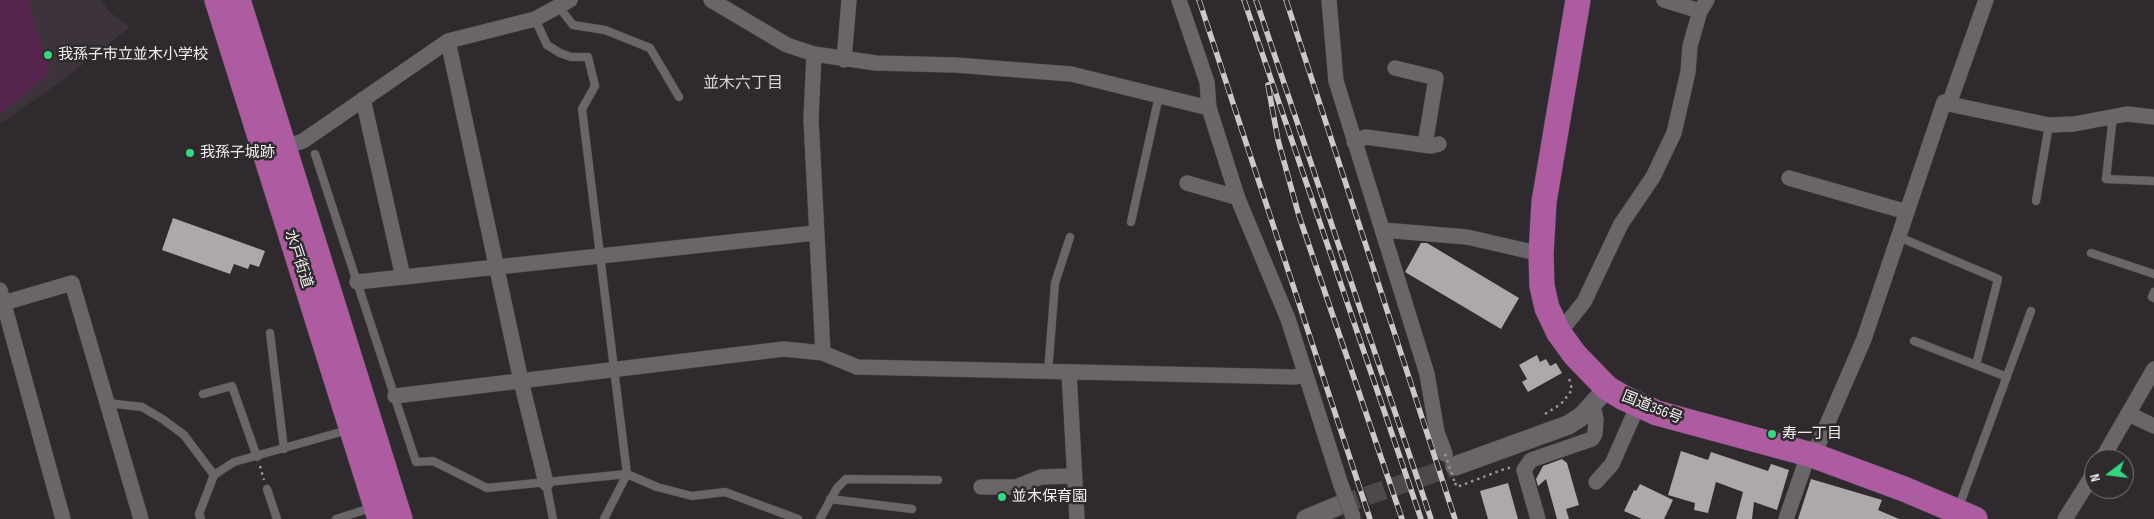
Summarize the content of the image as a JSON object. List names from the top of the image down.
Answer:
{
  "streets": {
    "highway": ["水戸街道", "国道356号"]
  },
  "districts": ["並木六丁目"],
  "places": [
    "我孫子市立並木小学校",
    "我孫子城跡",
    "寿一丁目",
    "並木保育園"
  ],
  "north": "left"
}
